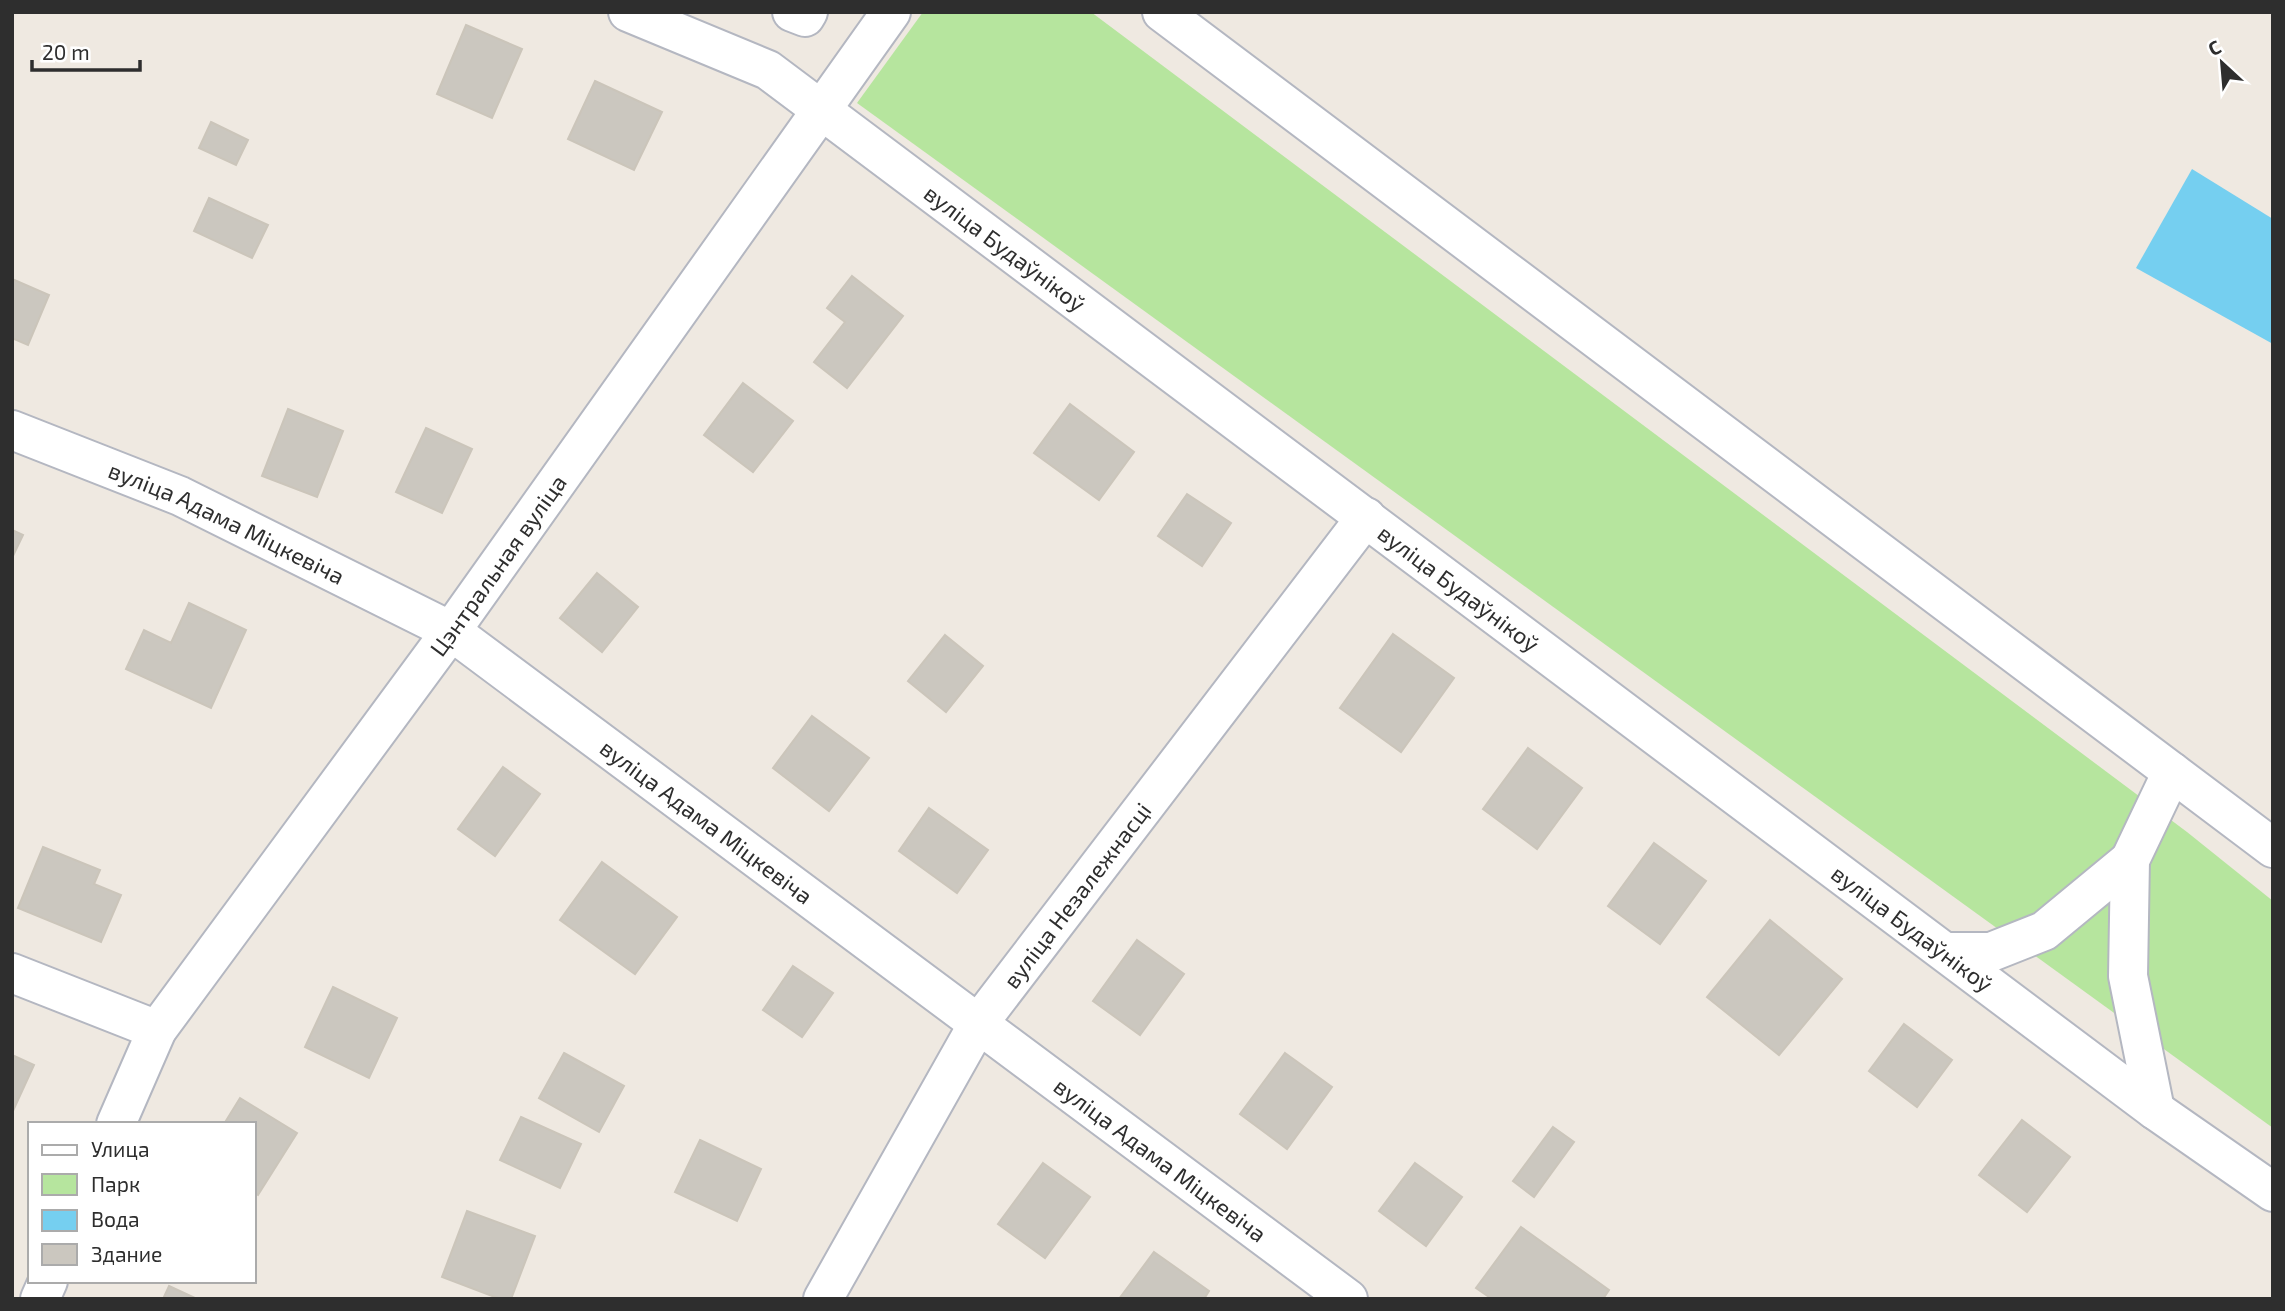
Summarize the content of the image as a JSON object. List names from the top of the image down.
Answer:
{
  "streets": {
    "street": [
      "вуліца Будаўнікоў",
      "вуліца Адама Міцкевіча",
      "Цэнтральная вуліца",
      "вуліца Незалежнасці"
    ]
  },
  "crossings": [
    ["вуліца Будаўнікоў", "Цэнтральная вуліца"],
    ["вуліца Будаўнікоў", "вуліца Незалежнасці"],
    ["вуліца Адама Міцкевіча", "Цэнтральная вуліца"],
    ["вуліца Адама Міцкевіча", "вуліца Незалежнасці"]
  ],
  "legend": [
    "Улица",
    "Парк",
    "Вода",
    "Здание"
  ],
  "scale_bar": "20 m",
  "north": "top left"
}
